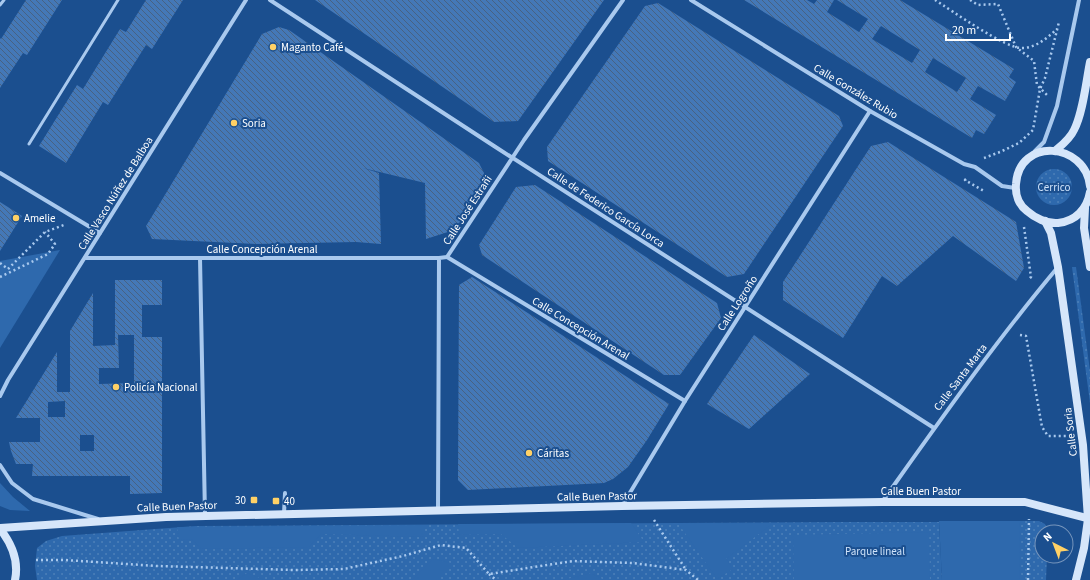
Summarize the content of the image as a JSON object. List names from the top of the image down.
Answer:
{
  "streets": {
    "main road": ["Calle Soria", "Calle Buen Pastor"],
    "street": [
      "Calle González Rubio",
      "Calle Vasco Núñez de Balboa",
      "Calle de Federico García Lorca",
      "Calle José Estrañi",
      "Calle Concepción Arenal",
      "Calle Logroño",
      "Calle Santa Marta"
    ]
  },
  "crossings": [
    ["Calle González Rubio", "Calle Logroño"],
    ["Calle Vasco Núñez de Balboa", "Calle Concepción Arenal"],
    ["Calle de Federico García Lorca", "Calle José Estrañi"],
    ["Calle de Federico García Lorca", "Calle Logroño"],
    ["Calle de Federico García Lorca", "Calle Santa Marta"],
    ["Calle José Estrañi", "Calle Concepción Arenal"],
    ["Calle José Estrañi", "Calle Buen Pastor"],
    ["Calle Concepción Arenal", "Calle Logroño"],
    ["Calle Logroño", "Calle Buen Pastor"],
    ["Calle Santa Marta", "Calle Soria"],
    ["Calle Santa Marta", "Calle Buen Pastor"],
    ["Calle Soria", "Calle Buen Pastor"]
  ],
  "parks": ["Cerrico", "Parque lineal"],
  "places": {
    "other": [
      "Maganto Café",
      "Soria",
      "Amelie",
      "Policía Nacional",
      "Cáritas"
    ],
    "transit": ["30", "40"]
  },
  "scale_bar": "20 m",
  "north": "top left"
}
